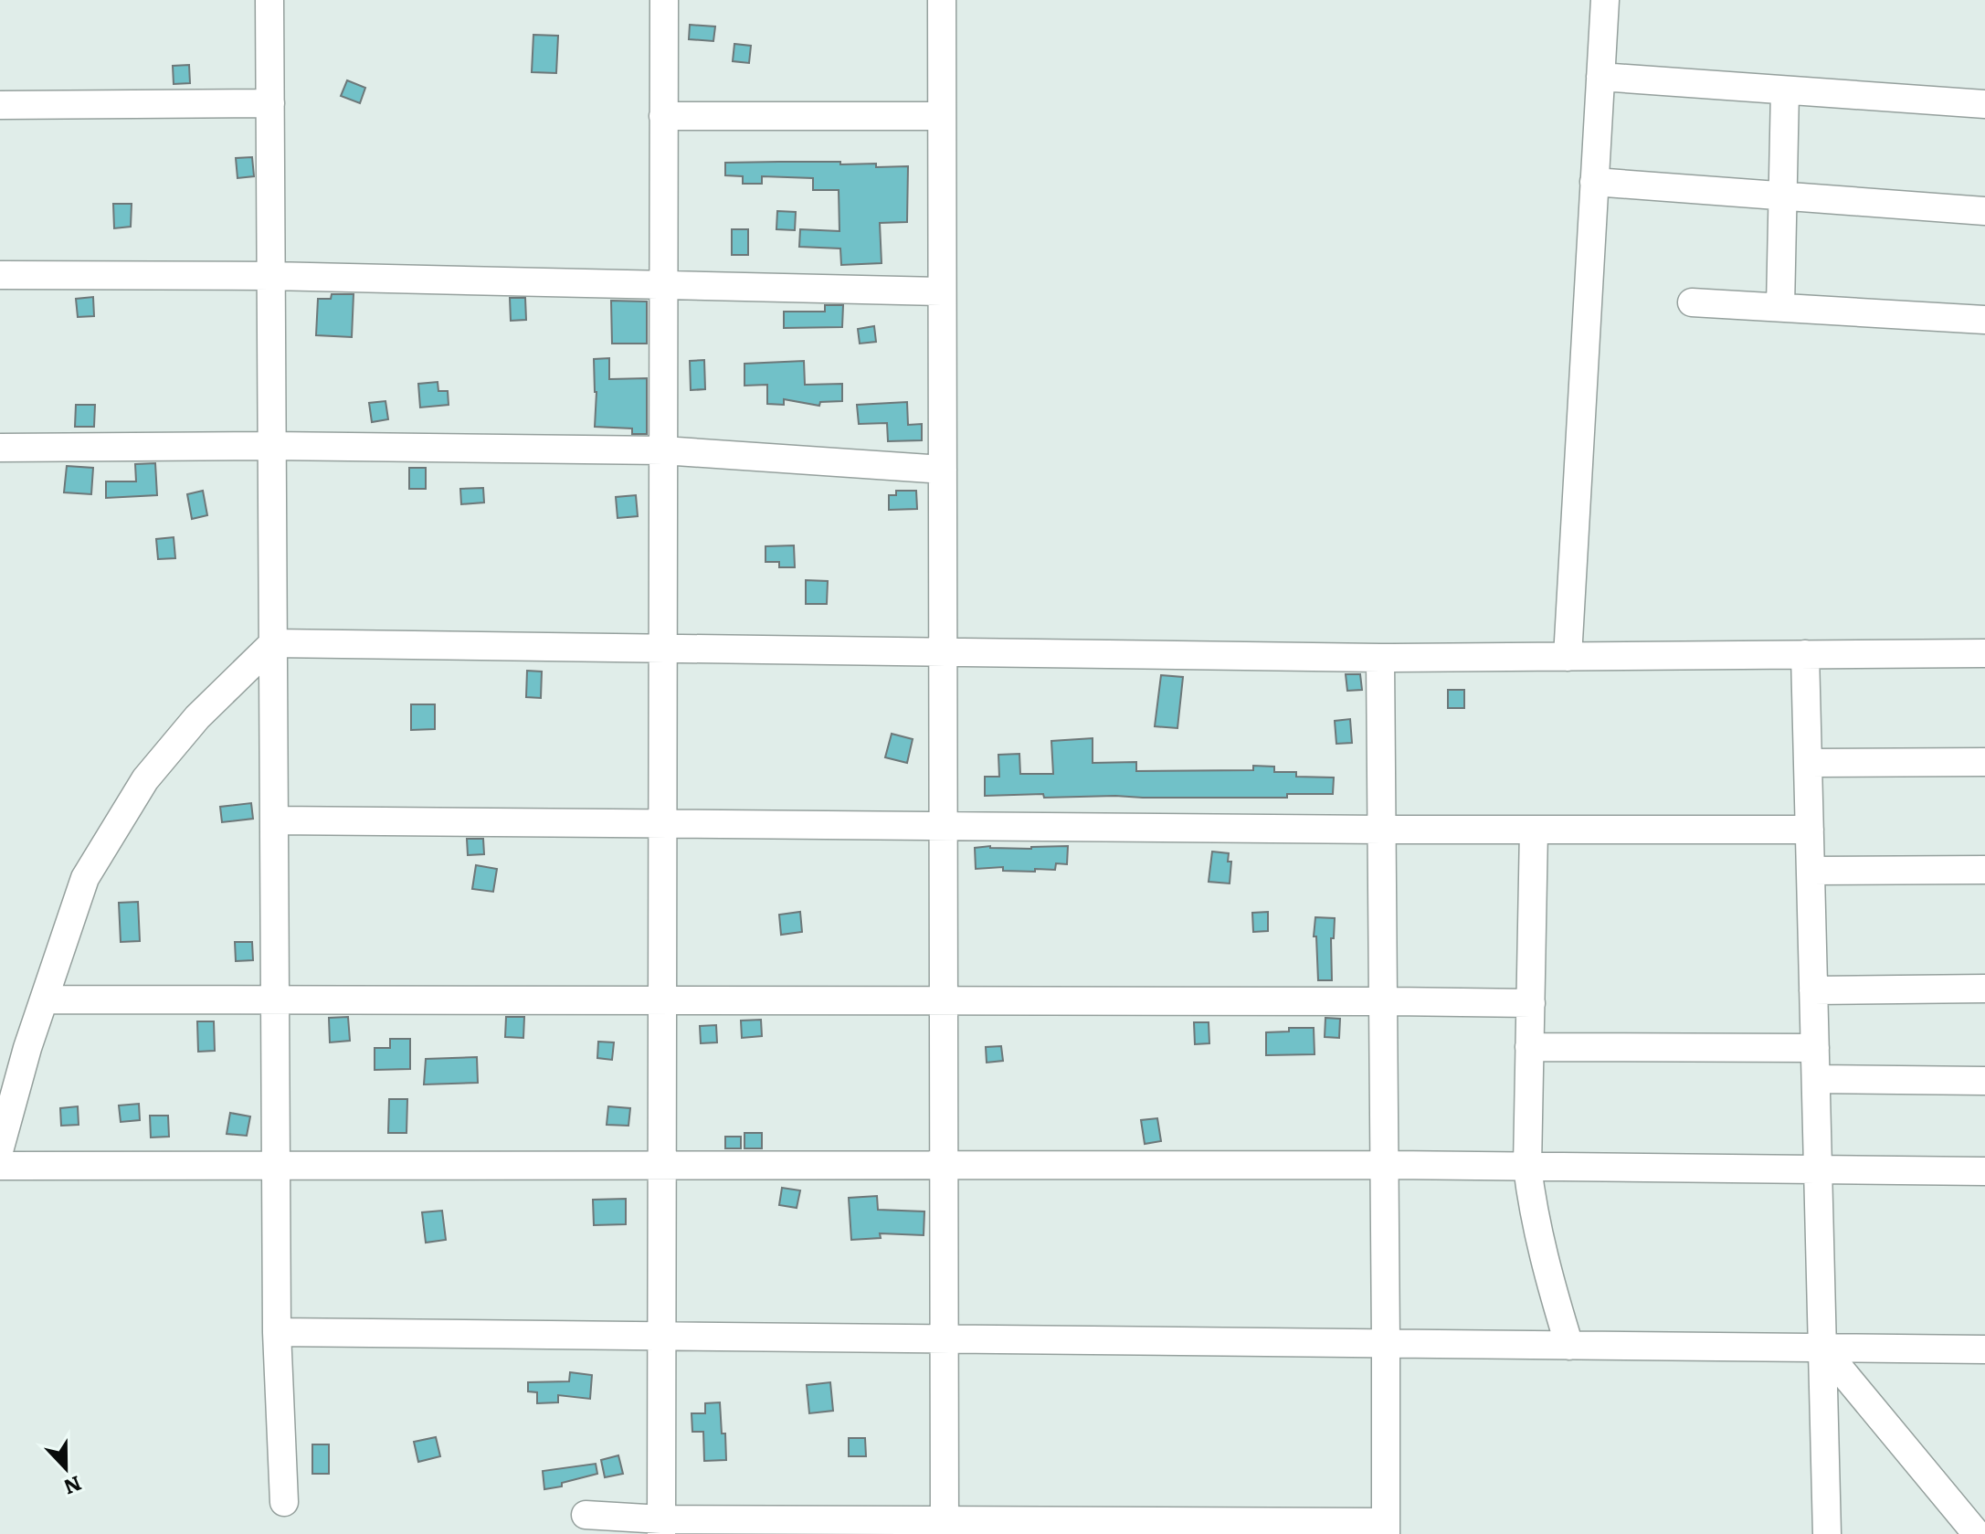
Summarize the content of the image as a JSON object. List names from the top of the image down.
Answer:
{
  "north": "bottom"
}
